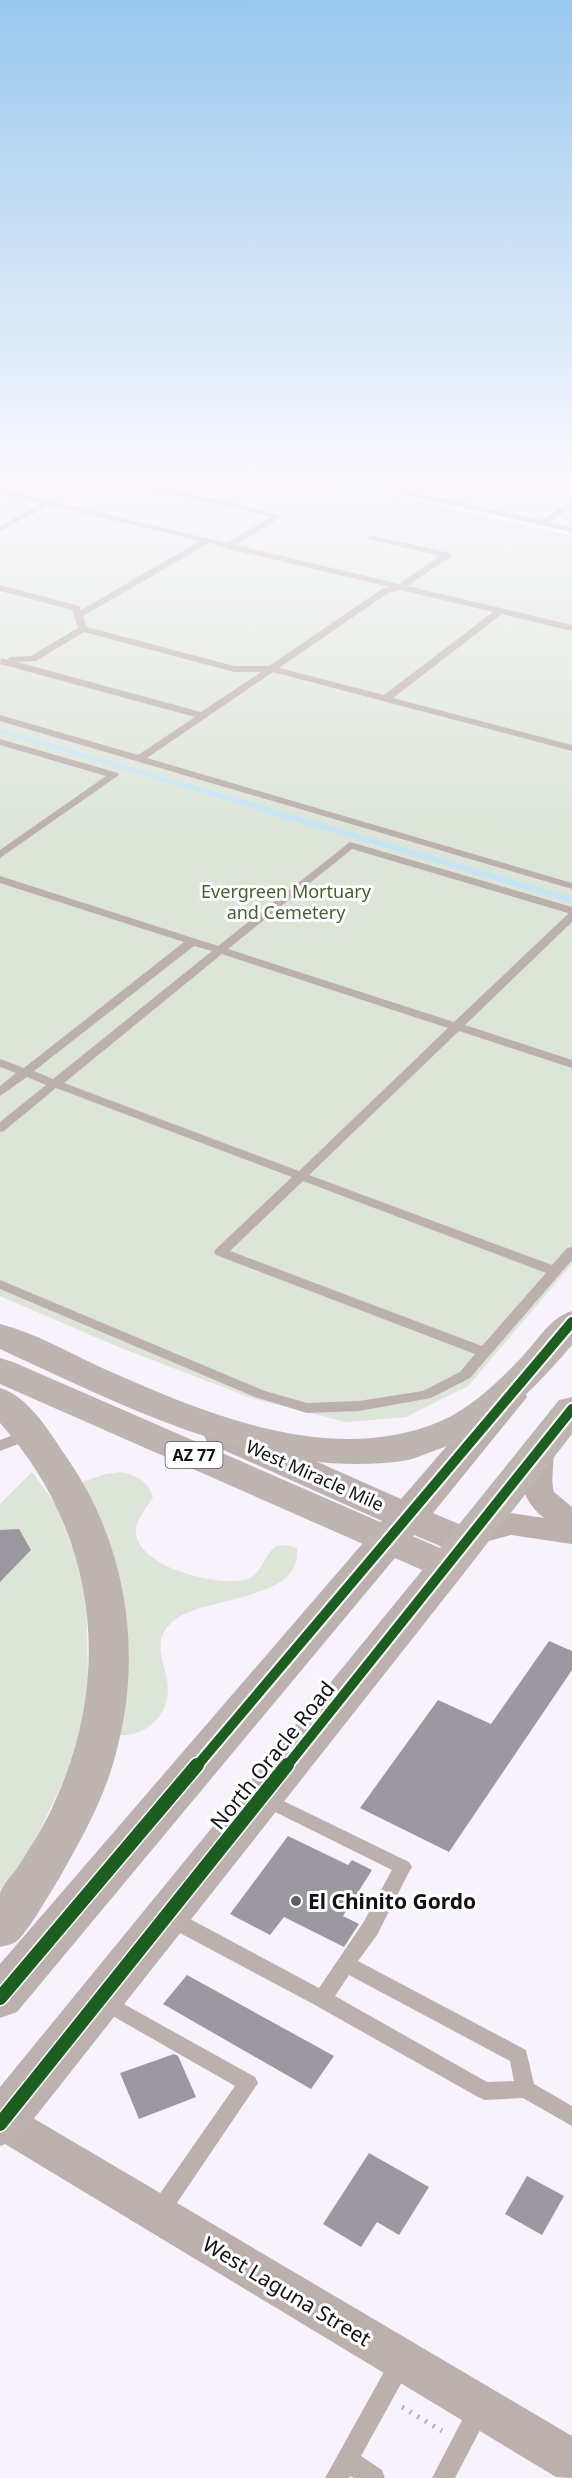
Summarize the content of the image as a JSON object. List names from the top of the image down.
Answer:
{
  "streets": {
    "highway": ["AZ 77", "West Miracle Mile", "North Oracle Road"],
    "street": ["West Laguna Street"]
  },
  "crossings": [
    ["AZ 77", "West Miracle Mile"],
    ["West Miracle Mile", "North Oracle Road"],
    ["North Oracle Road", "West Laguna Street"]
  ],
  "parks": ["Evergreen Mortuary and Cemetery"],
  "places": ["El Chinito Gordo"]
}
